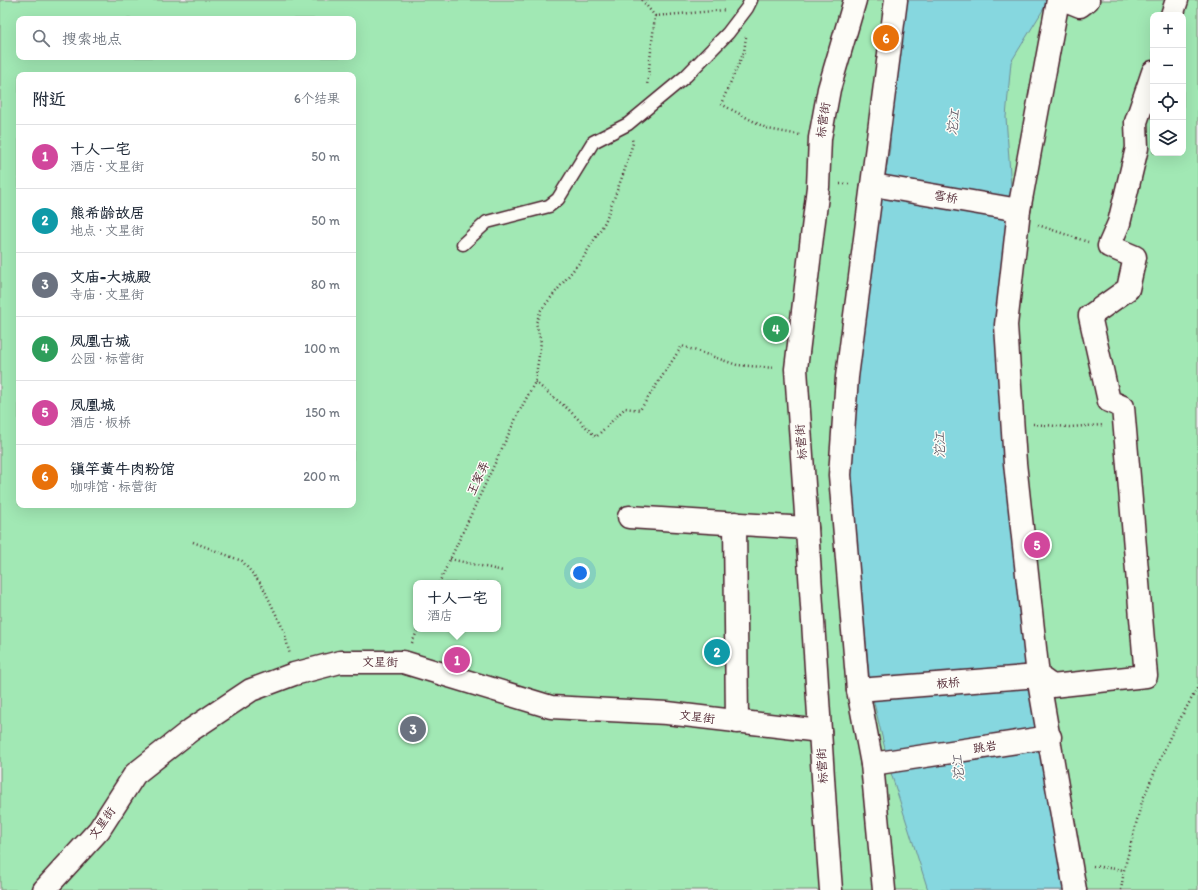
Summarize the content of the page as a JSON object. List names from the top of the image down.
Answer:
{
  "streets": {
    "street": [
      "标营街",
      "雪桥",
      "文星街",
      "板桥",
      "跳岩"
    ],
    "path": ["王家弄"]
  },
  "crossings": [
    ["标营街", "文星街"]
  ],
  "water": ["沱江"],
  "page": {
    "map_buttons": ["+", "−"],
    "search": "搜索地点",
    "pins": [
      "6",
      "4",
      "5",
      "2",
      "1",
      "3"
    ],
    "heading": ["附近", "6个结果"],
    "list": [
      {
        "mark": "1",
        "name": "十人一宅",
        "note": "酒店 · 文星街",
        "value": "50 m"
      },
      {
        "mark": "2",
        "name": "熊希龄故居",
        "note": "地点 · 文星街",
        "value": "50 m"
      },
      {
        "mark": "3",
        "name": "文庙-大城殿",
        "note": "寺庙 · 文星街",
        "value": "80 m"
      },
      {
        "mark": "4",
        "name": "凤凰古城",
        "note": "公园 · 标营街",
        "value": "100 m"
      },
      {
        "mark": "5",
        "name": "凤凰城",
        "note": "酒店 · 板桥",
        "value": "150 m"
      },
      {
        "mark": "6",
        "name": "镇竿黄牛肉粉馆",
        "note": "咖啡馆 · 标营街",
        "value": "200 m"
      }
    ],
    "popup": ["十人一宅", "酒店"]
  }
}
